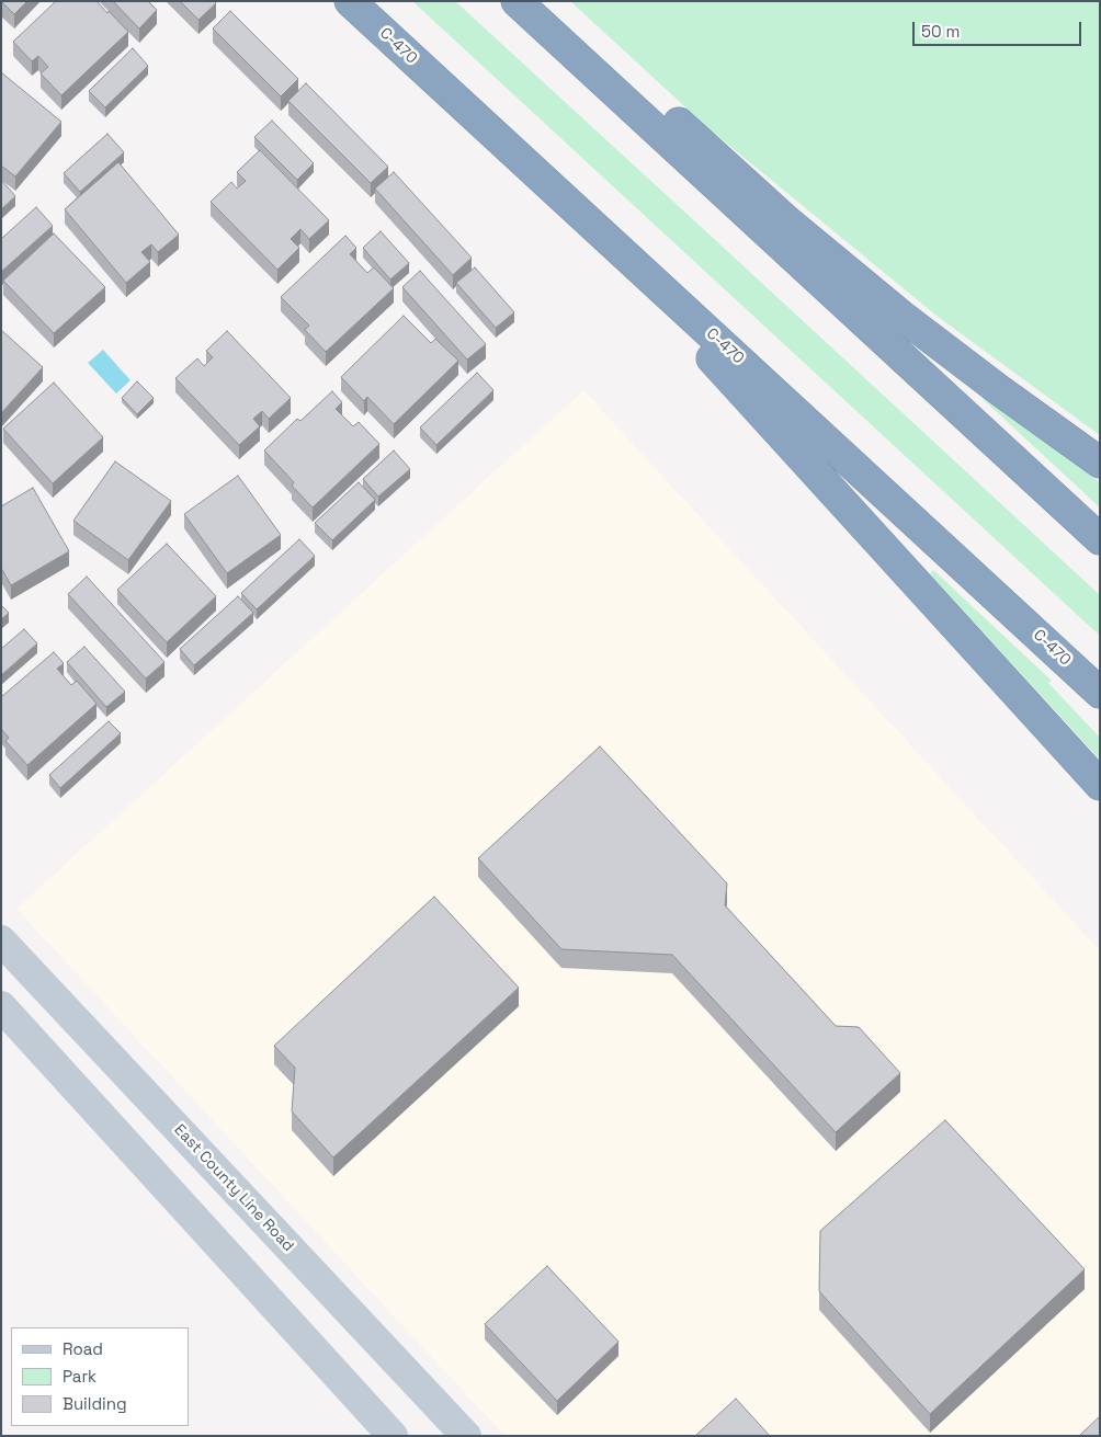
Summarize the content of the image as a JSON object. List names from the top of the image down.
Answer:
{
  "streets": {
    "highway": ["C-470"],
    "main road": ["East County Line Road"]
  },
  "legend": ["Road", "Park", "Building"],
  "scale_bar": "50 m"
}
